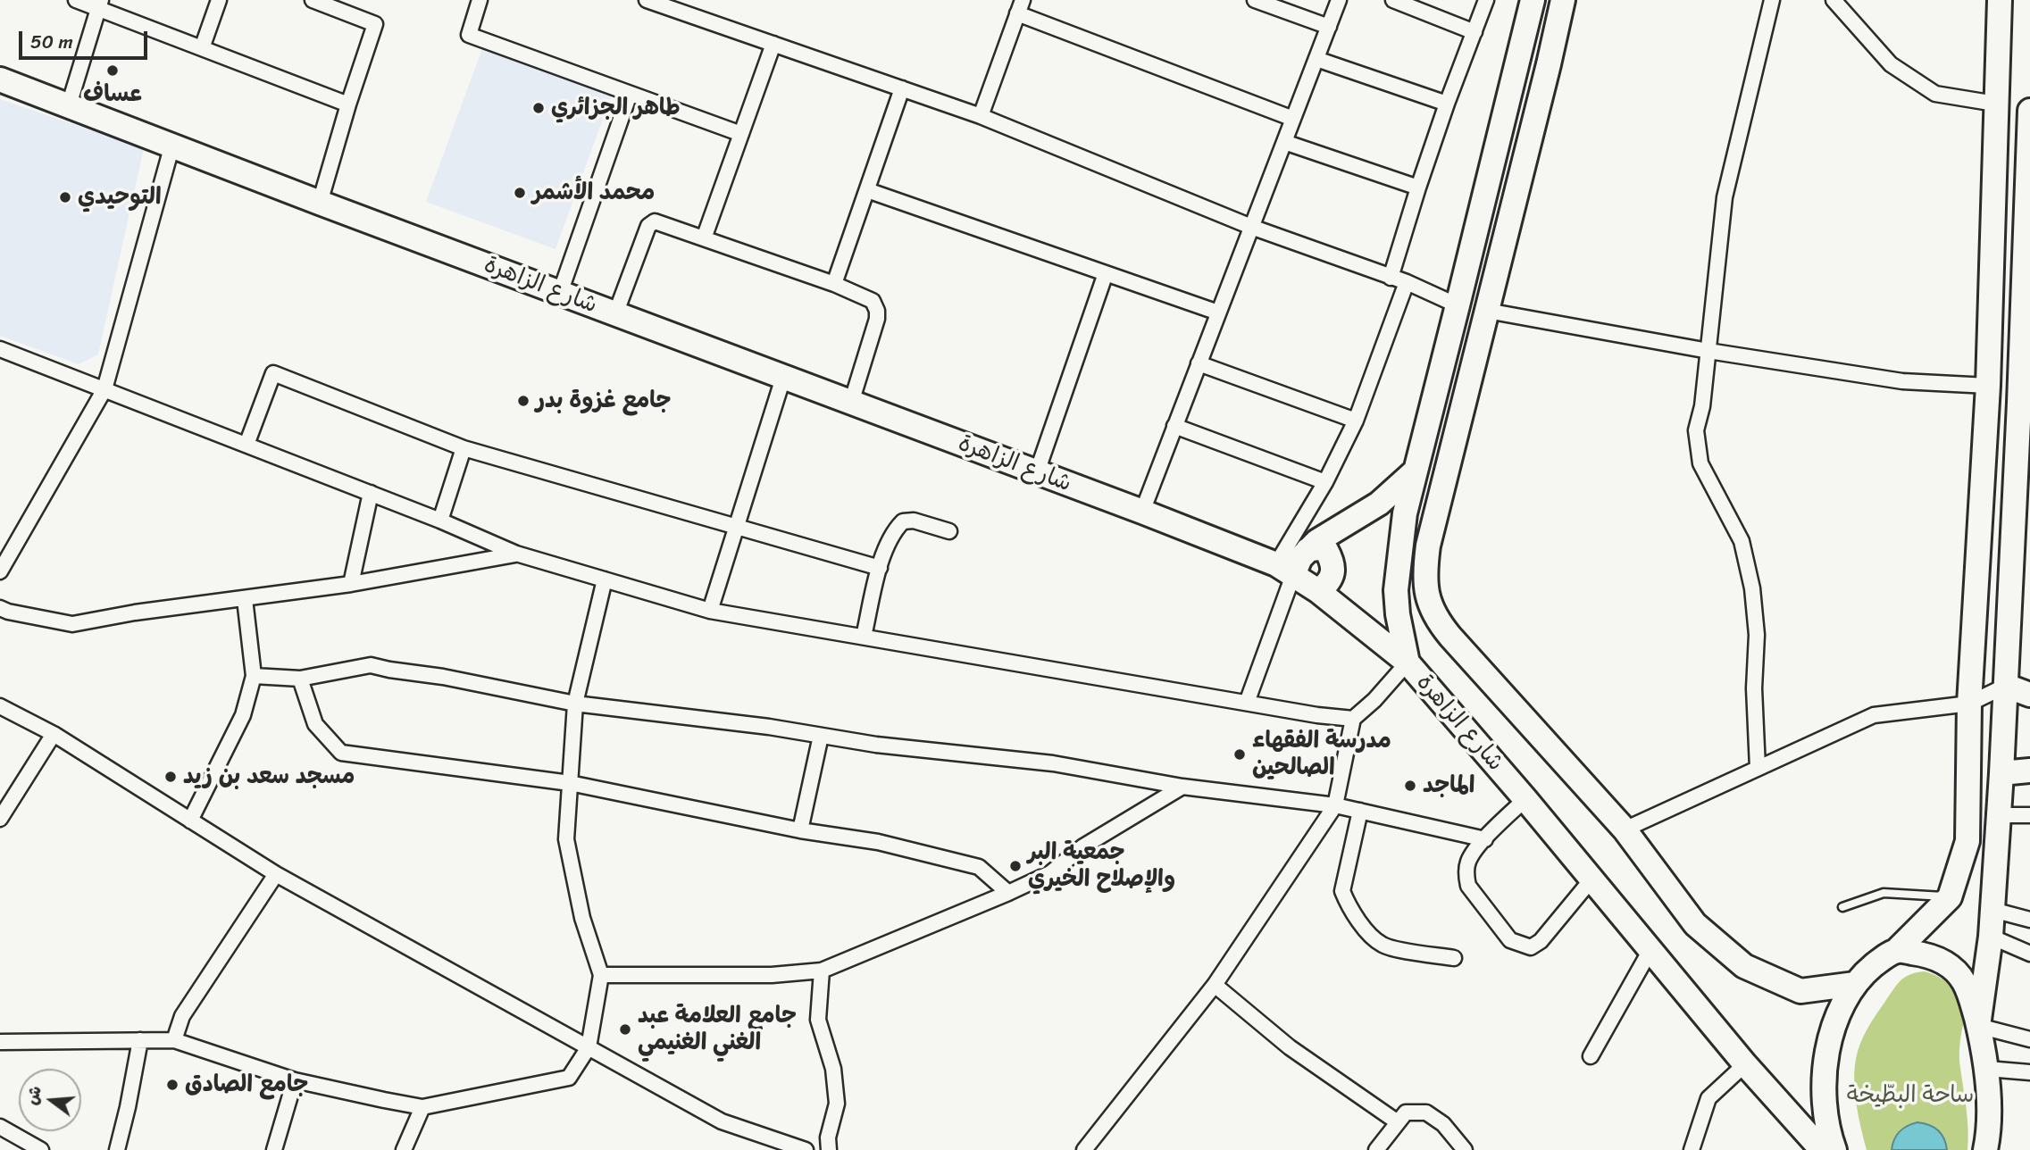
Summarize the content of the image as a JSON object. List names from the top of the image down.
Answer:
{
  "streets": {
    "main road": ["شارع الزاهرة"]
  },
  "parks": ["ساحة البطّيخة"],
  "places": [
    "عساف",
    "طاهر الجزائري",
    "محمد الأشمر",
    "التوحيدي",
    "جامع غزوة بدر",
    "مدرسة الفقهاء الصالحين",
    "مسجد سعد بن زيد",
    "الماجد",
    "جمعية البر والإصلاح الخيري",
    "جامع العلامة عبد الغني الغنيمي",
    "جامع الصادق"
  ],
  "scale_bar": "50 m",
  "north": "left"
}
